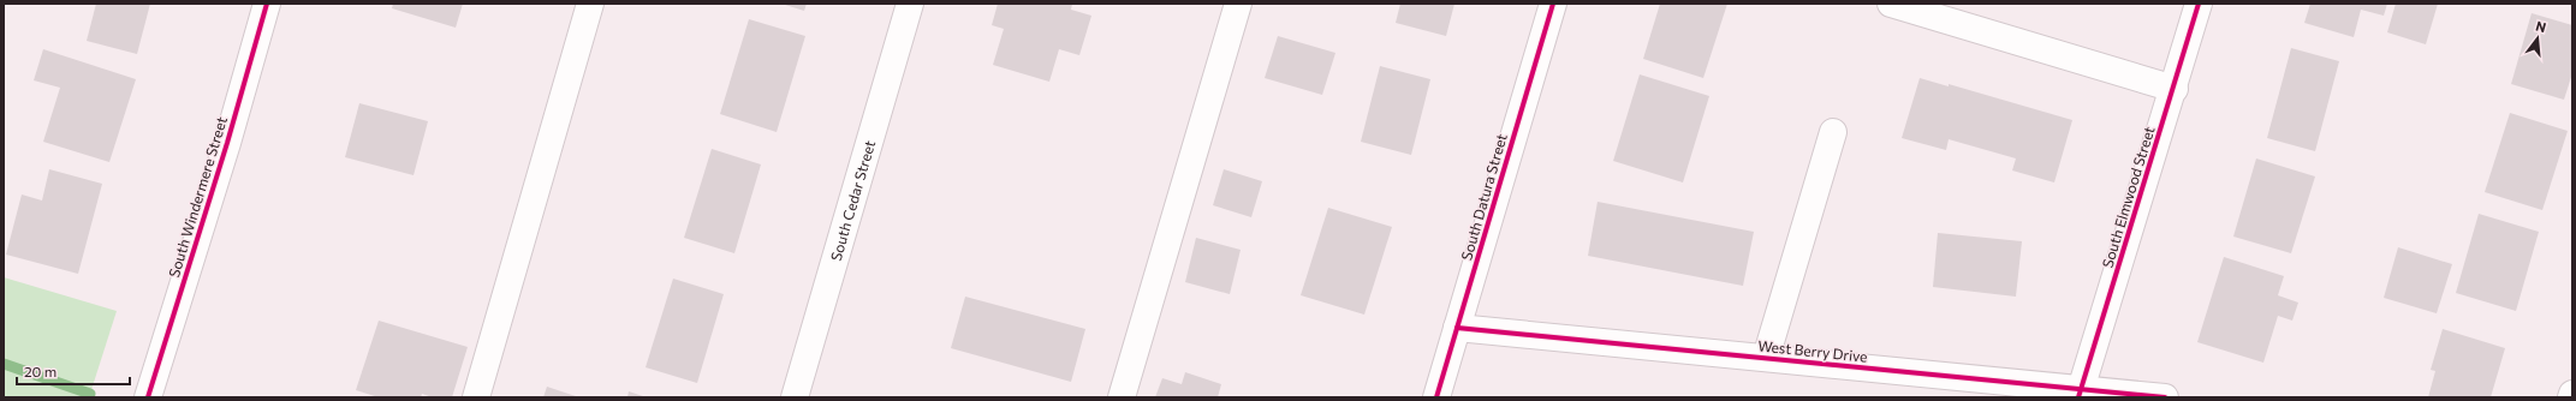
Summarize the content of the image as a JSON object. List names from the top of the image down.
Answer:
{
  "streets": {
    "street": [
      "South Windermere Street",
      "South Datura Street",
      "South Elmwood Street",
      "South Cedar Street",
      "West Berry Drive"
    ]
  },
  "crossings": [
    ["South Datura Street", "West Berry Drive"],
    ["South Elmwood Street", "West Berry Drive"]
  ],
  "scale_bar": "20 m",
  "north": "top"
}
